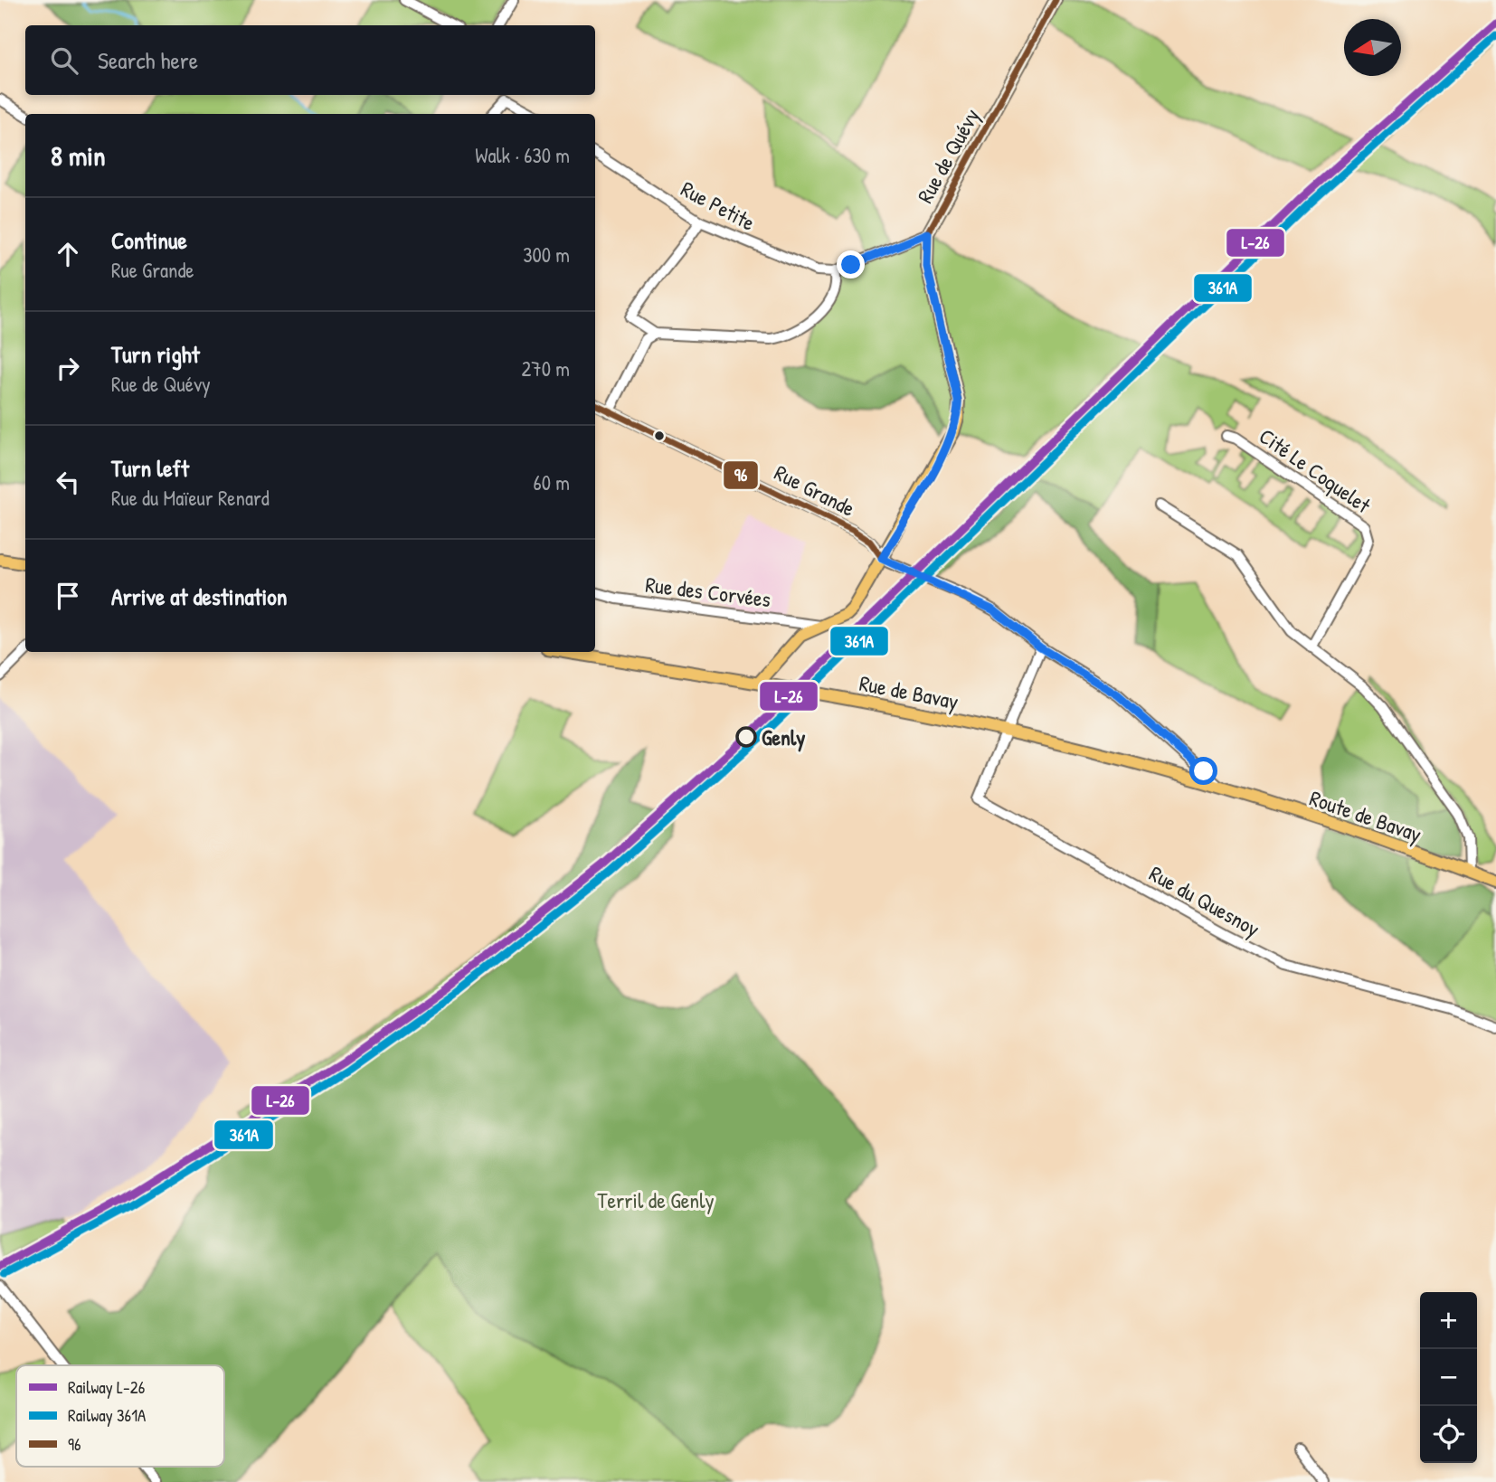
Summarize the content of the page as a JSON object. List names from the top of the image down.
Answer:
{
  "streets": {
    "main road": ["Rue de Quévy", "Rue de Bavay", "Route de Bavay"],
    "street": [
      "Rue Petite",
      "Cité Le Coquelet",
      "Rue Grande",
      "Rue des Corvées",
      "Rue du Quesnoy"
    ]
  },
  "crossings": [
    ["Rue de Quévy", "Rue Grande"],
    ["Rue de Quévy", "Rue des Corvées"],
    ["Rue de Quévy", "Rue de Bavay"],
    ["Rue Grande", "Rue de Bavay"],
    ["Rue Grande", "Route de Bavay"],
    ["Rue de Bavay", "Route de Bavay"],
    ["Rue de Bavay", "Rue du Quesnoy"]
  ],
  "parks": ["Terril de Genly"],
  "places": ["Genly"],
  "lines": ["transit line 96", "rail line L-26", "rail line 361A"],
  "legend": ["Railway L-26", "Railway 361A", "96"],
  "north": "left",
  "page": {
    "search": "Search here",
    "heading": ["8 min", "Walk · 630 m"],
    "list": [
      ["Continue", "Rue Grande", "300 m"],
      ["Turn right", "Rue de Quévy", "270 m"],
      ["Turn left", "Rue du Maïeur Renard", "60 m"],
      "Arrive at destination"
    ],
    "map_buttons": ["+", "−"]
  }
}
